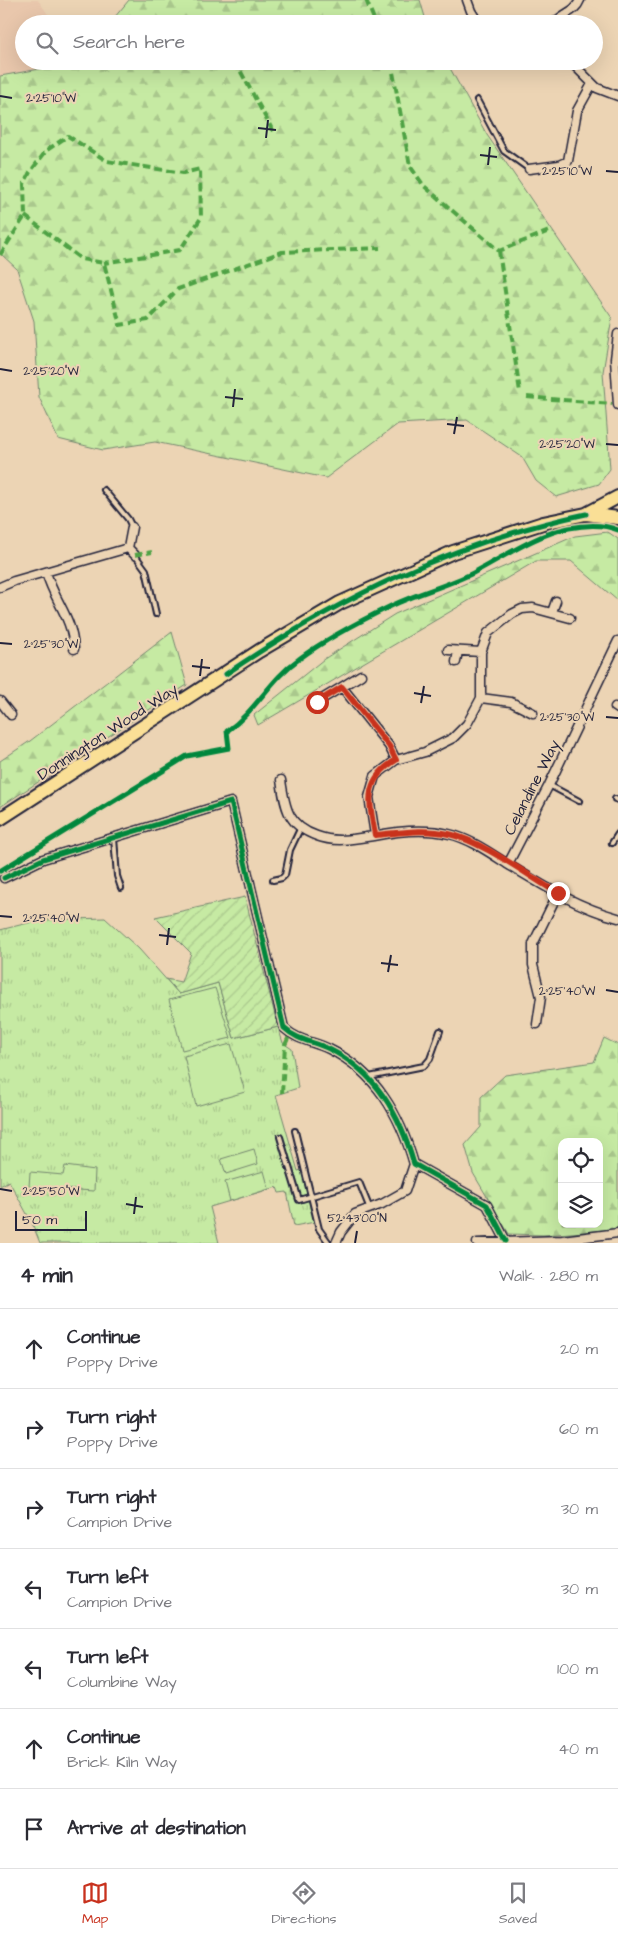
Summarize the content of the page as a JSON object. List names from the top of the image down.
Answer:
{
  "streets": {
    "main road": ["Donnington Wood Way"],
    "street": ["Celandine Way"]
  },
  "scale_bar": "50 m",
  "page": {
    "search": "Search here",
    "scale": "50 m",
    "heading": ["4 min", "Walk · 280 m"],
    "list": [
      ["Continue", "Poppy Drive", "20 m"],
      ["Turn right", "Poppy Drive", "60 m"],
      ["Turn right", "Campion Drive", "30 m"],
      ["Turn left", "Campion Drive", "30 m"],
      ["Turn left", "Columbine Way", "100 m"],
      ["Continue", "Brick Kiln Way", "40 m"],
      "Arrive at destination"
    ],
    "nav": ["Map", "Directions", "Saved"]
  },
  "coordinates": [
    "2°25'10\"W",
    "2°25'20\"W",
    "2°25'30\"W",
    "2°25'40\"W",
    "2°25'50\"W",
    "52°43'00\"N"
  ]
}
